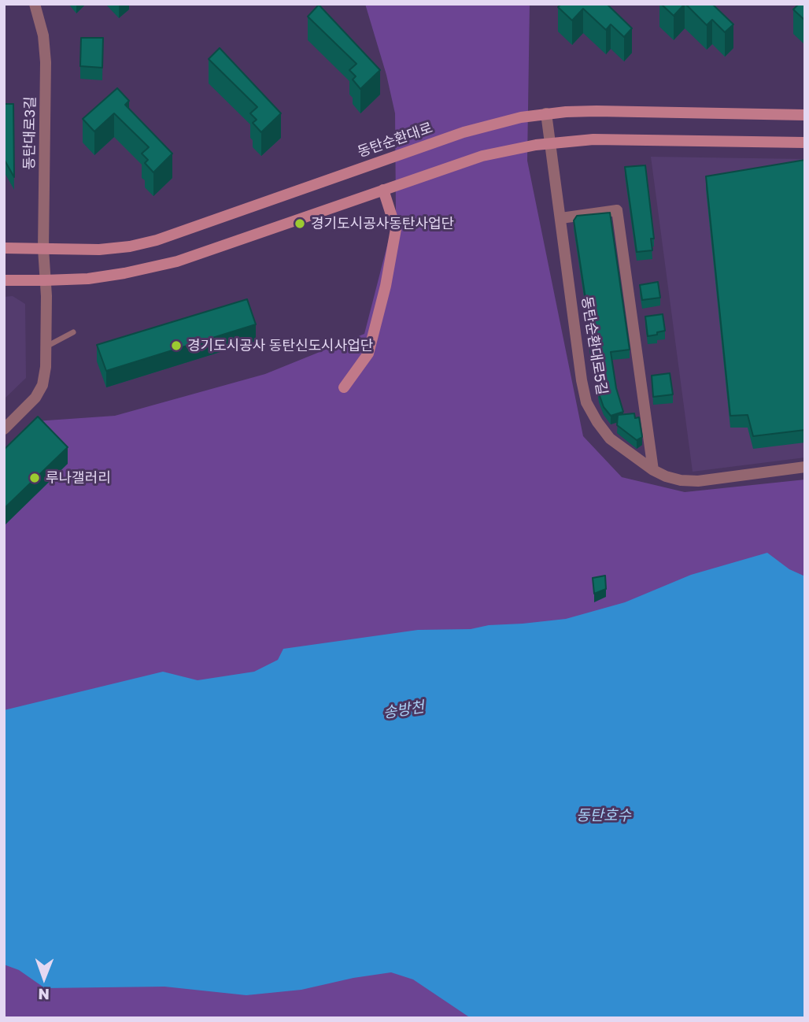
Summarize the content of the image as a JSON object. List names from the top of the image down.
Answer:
{
  "streets": {
    "main road": ["동탄순환대로"],
    "street": ["동탄대로3길", "동탄순환대로5길"]
  },
  "crossings": [
    ["동탄대로3길", "동탄순환대로"],
    ["동탄순환대로", "동탄순환대로5길"]
  ],
  "water": ["송방천", "동탄호수"],
  "places": ["경기도시공사동탄사업단", "경기도시공사 동탄신도시사업단", "루나갤러리"],
  "north": "bottom"
}
